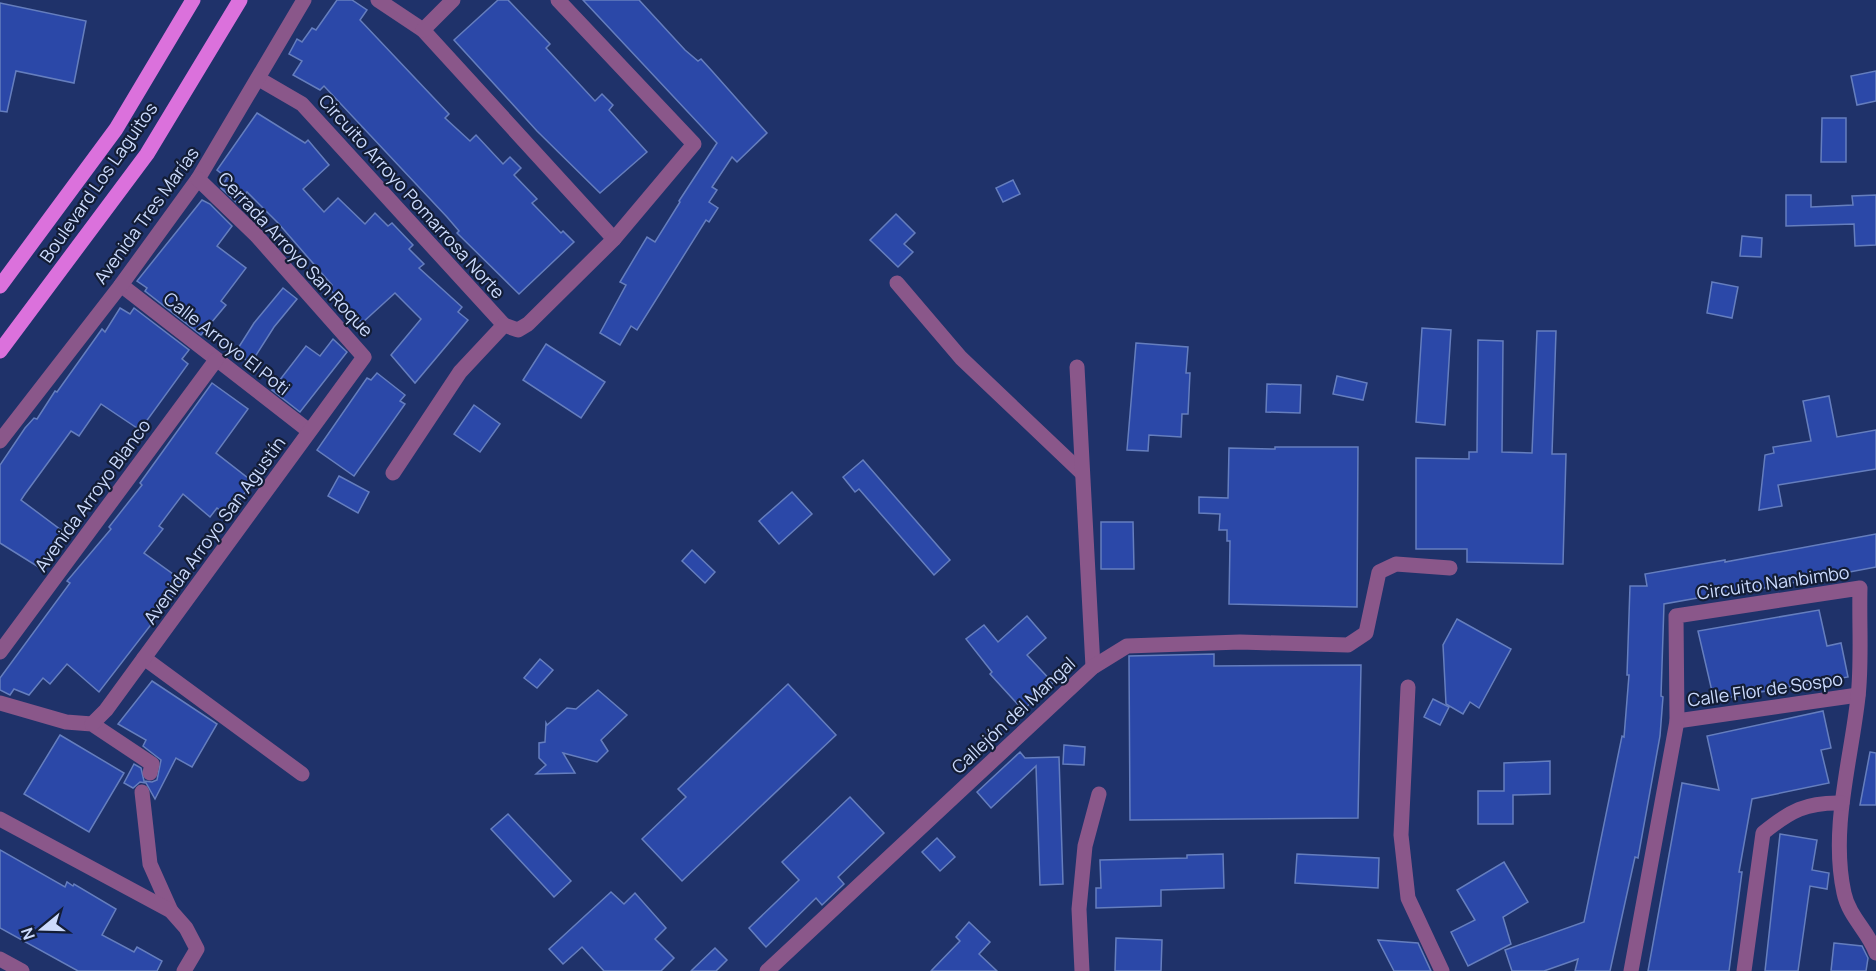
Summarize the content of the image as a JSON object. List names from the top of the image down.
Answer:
{
  "streets": {
    "main road": ["Boulevard Los Laguitos"],
    "street": [
      "Circuito Arroyo Pomarrosa Norte",
      "Avenida Tres Marías",
      "Cerrada Arroyo San Roque",
      "Calle Arroyo El Poti",
      "Avenida Arroyo Blanco",
      "Avenida Arroyo San Agustín",
      "Circuito Nanbimbo",
      "Calle Flor de Sospo",
      "Callejón del Mangal"
    ]
  },
  "crossings": [
    ["Circuito Arroyo Pomarrosa Norte", "Avenida Tres Marías"],
    ["Avenida Tres Marías", "Cerrada Arroyo San Roque"],
    ["Avenida Tres Marías", "Calle Arroyo El Poti"],
    ["Cerrada Arroyo San Roque", "Avenida Arroyo San Agustín"],
    ["Calle Arroyo El Poti", "Avenida Arroyo Blanco"],
    ["Calle Arroyo El Poti", "Avenida Arroyo San Agustín"],
    ["Circuito Nanbimbo", "Calle Flor de Sospo"]
  ],
  "north": "left"
}
